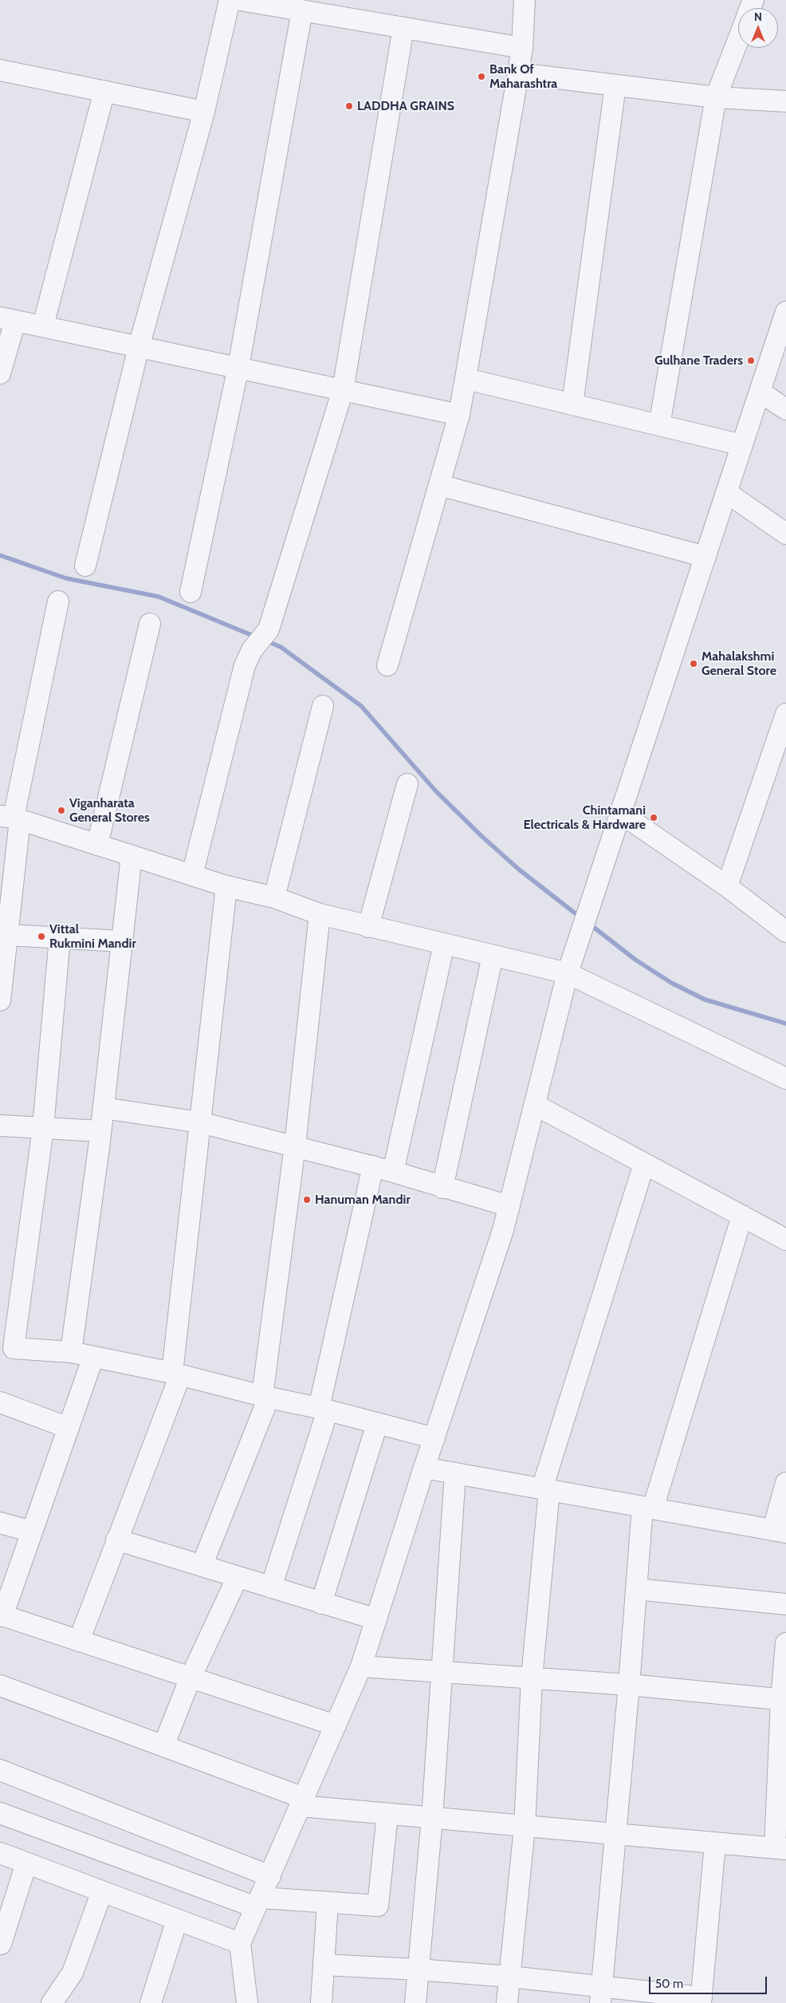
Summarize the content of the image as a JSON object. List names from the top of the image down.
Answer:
{
  "places": [
    "Bank Of Maharashtra",
    "LADDHA GRAINS",
    "Gulhane Traders",
    "Mahalakshmi General Store",
    "Viganharata General Stores",
    "Chintamani Electricals & Hardware",
    "Vittal Rukmini Mandir",
    "Hanuman Mandir"
  ],
  "scale_bar": "50 m",
  "north": "top"
}
